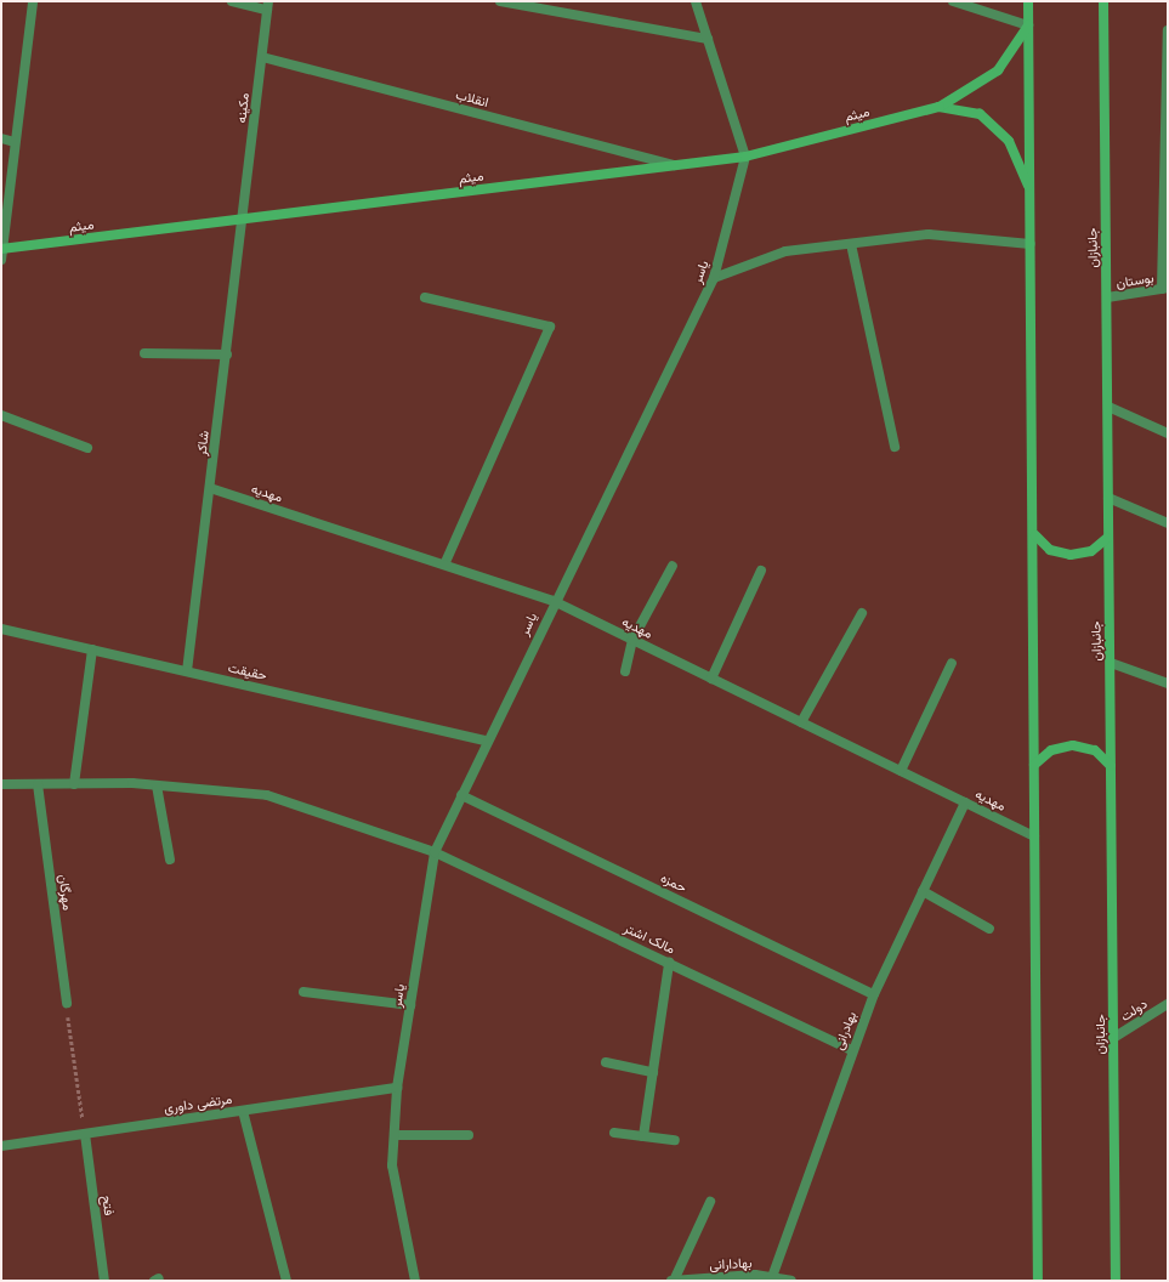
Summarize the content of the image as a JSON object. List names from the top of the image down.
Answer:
{
  "streets": {
    "main road": ["میثم", "جانبازان"],
    "street": [
      "انقلاب",
      "مکینه",
      "یاسر",
      "بوستان",
      "شاکر",
      "مهدیه",
      "حقیقت",
      "حمزه",
      "مهرگان",
      "مالک اشتر",
      "دولت",
      "بهادرانی",
      "مرتضی داوری",
      "فتح",
      "بهادارانی"
    ]
  },
  "crossings": [
    ["انقلاب", "مکینه"],
    ["انقلاب", "میثم"],
    ["مکینه", "میثم"],
    ["مکینه", "شاکر"],
    ["میثم", "یاسر"],
    ["میثم", "شاکر"],
    ["جانبازان", "بوستان"],
    ["جانبازان", "دولت"],
    ["یاسر", "مهدیه"],
    ["یاسر", "حقیقت"],
    ["یاسر", "حمزه"],
    ["یاسر", "مالک اشتر"],
    ["یاسر", "مرتضی داوری"],
    ["شاکر", "مهدیه"],
    ["شاکر", "حقیقت"],
    ["مهدیه", "بهادرانی"],
    ["حمزه", "بهادرانی"],
    ["مهرگان", "مالک اشتر"],
    ["مالک اشتر", "بهادرانی"],
    ["بهادرانی", "بهادارانی"],
    ["مرتضی داوری", "فتح"]
  ]
}
